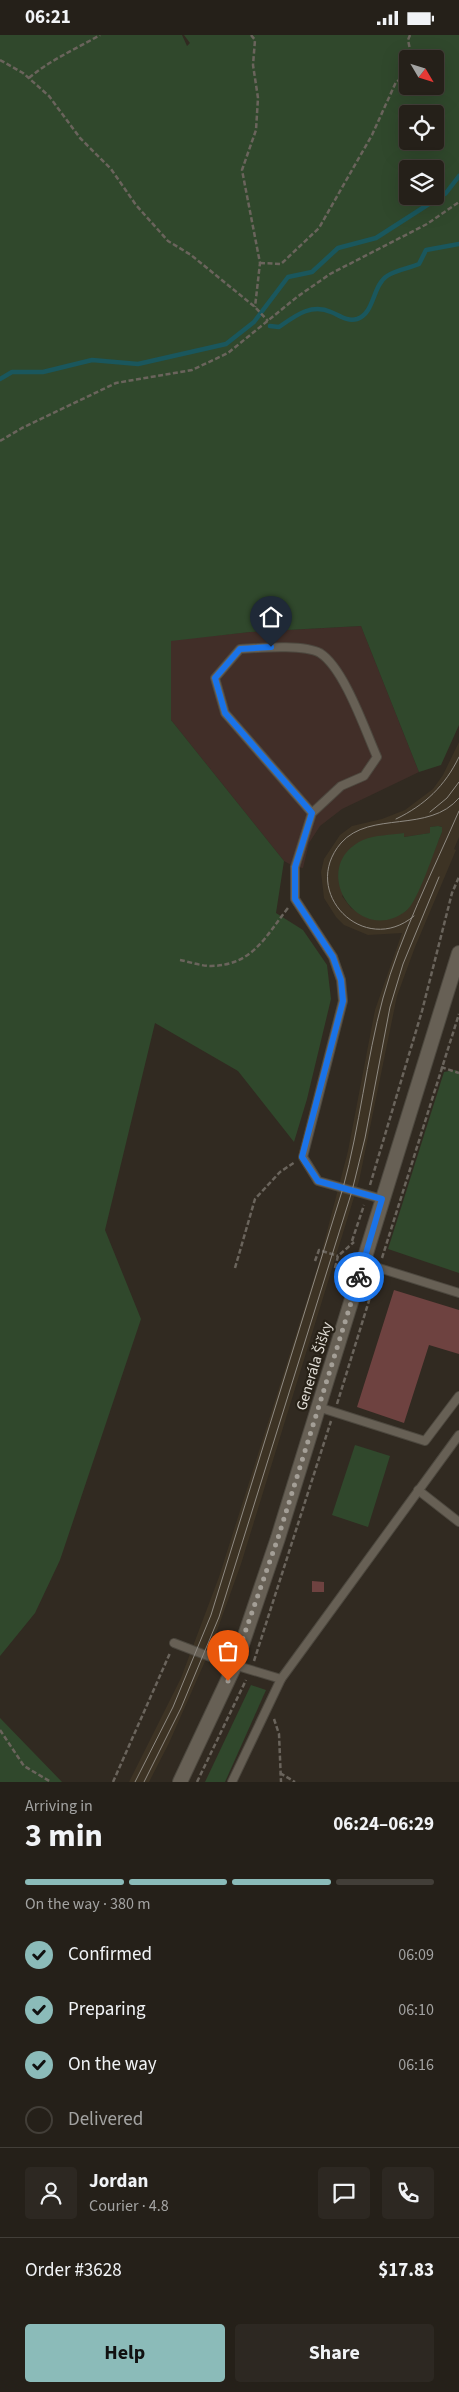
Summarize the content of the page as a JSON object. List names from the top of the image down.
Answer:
{
  "streets": {
    "main road": ["Generála Šišky"]
  },
  "north": "bottom right",
  "page": {
    "status": "06:21",
    "heading": ["3 min", "Arriving in", "06:24–06:29"],
    "panel": [
      "Jordan",
      "Courier · 4.8",
      "Order #3628",
      "$17.83"
    ],
    "bar": "On the way · 380 m",
    "list": [
      ["Confirmed", "06:09"],
      ["Preparing", "06:10"],
      ["On the way", "06:16"],
      "Delivered"
    ],
    "buttons": ["Help", "Share"]
  }
}
